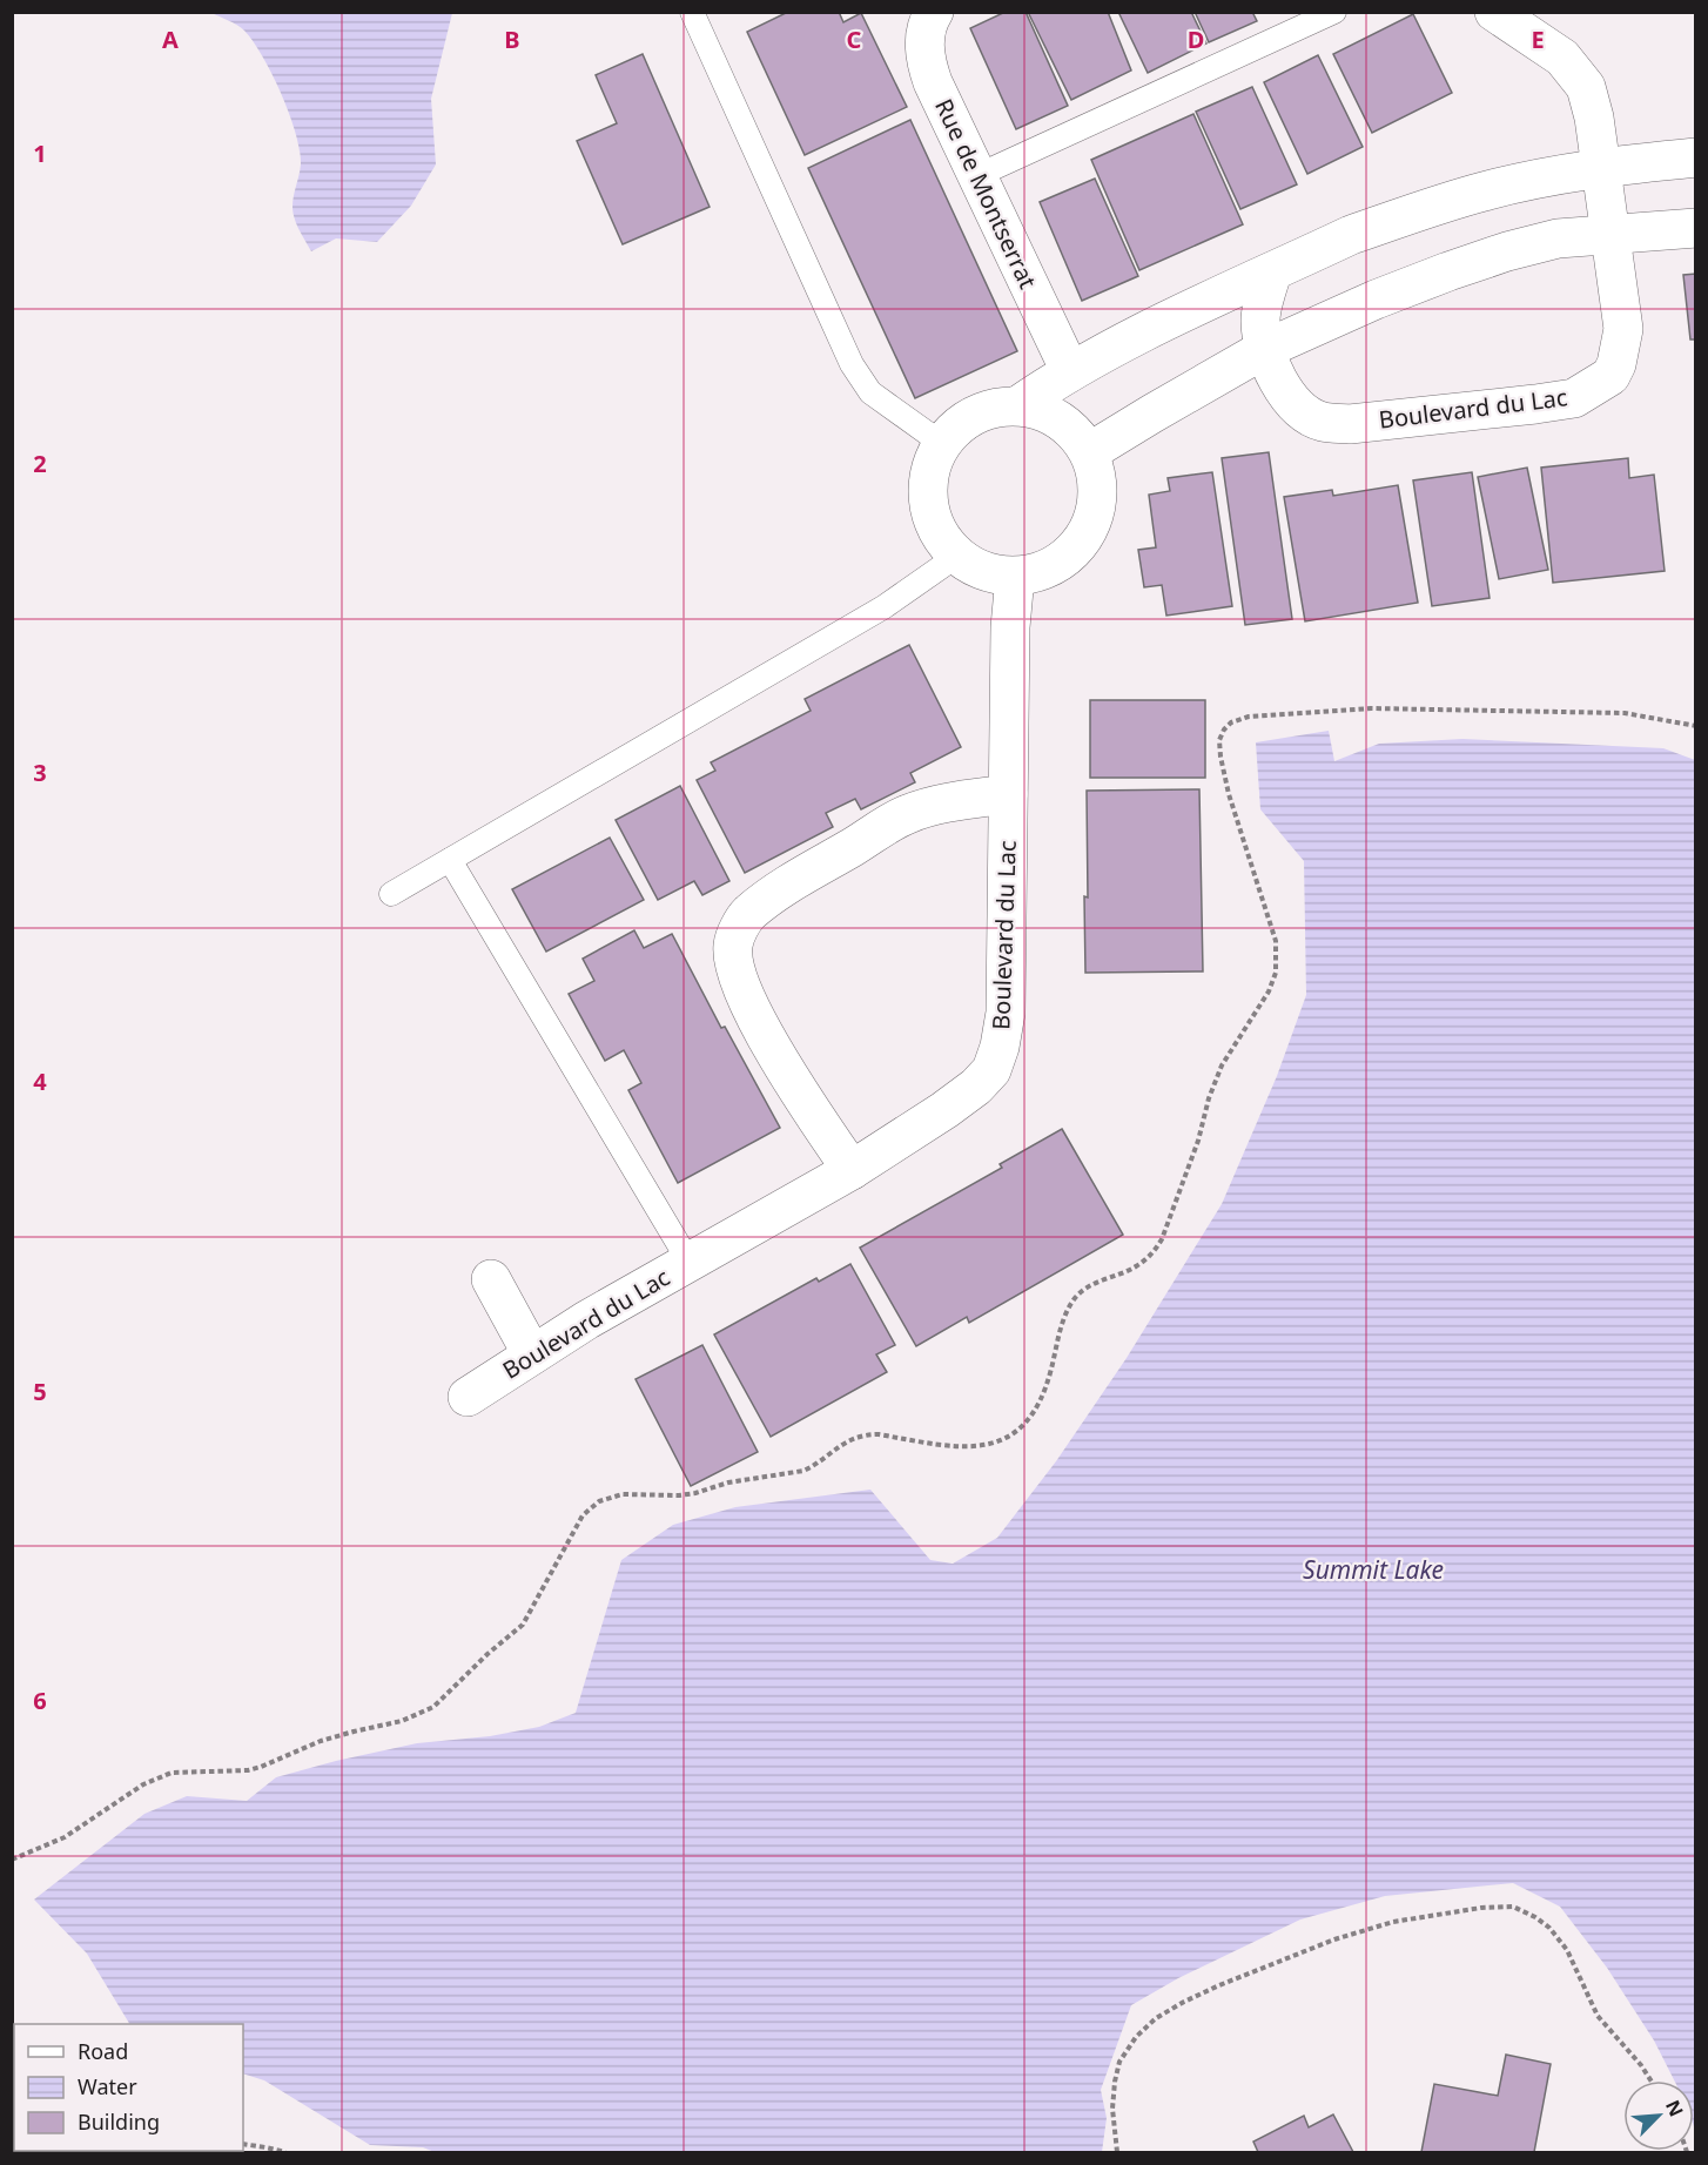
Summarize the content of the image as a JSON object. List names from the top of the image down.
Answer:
{
  "streets": {
    "street": ["Rue de Montserrat", "Boulevard du Lac"]
  },
  "water": ["Summit Lake"],
  "legend": ["Road", "Water", "Building"],
  "north": "top right",
  "grid": {
    "columns": [
      "A",
      "B",
      "C",
      "D",
      "E"
    ],
    "rows": [
      "1",
      "2",
      "3",
      "4",
      "5",
      "6"
    ]
  }
}
